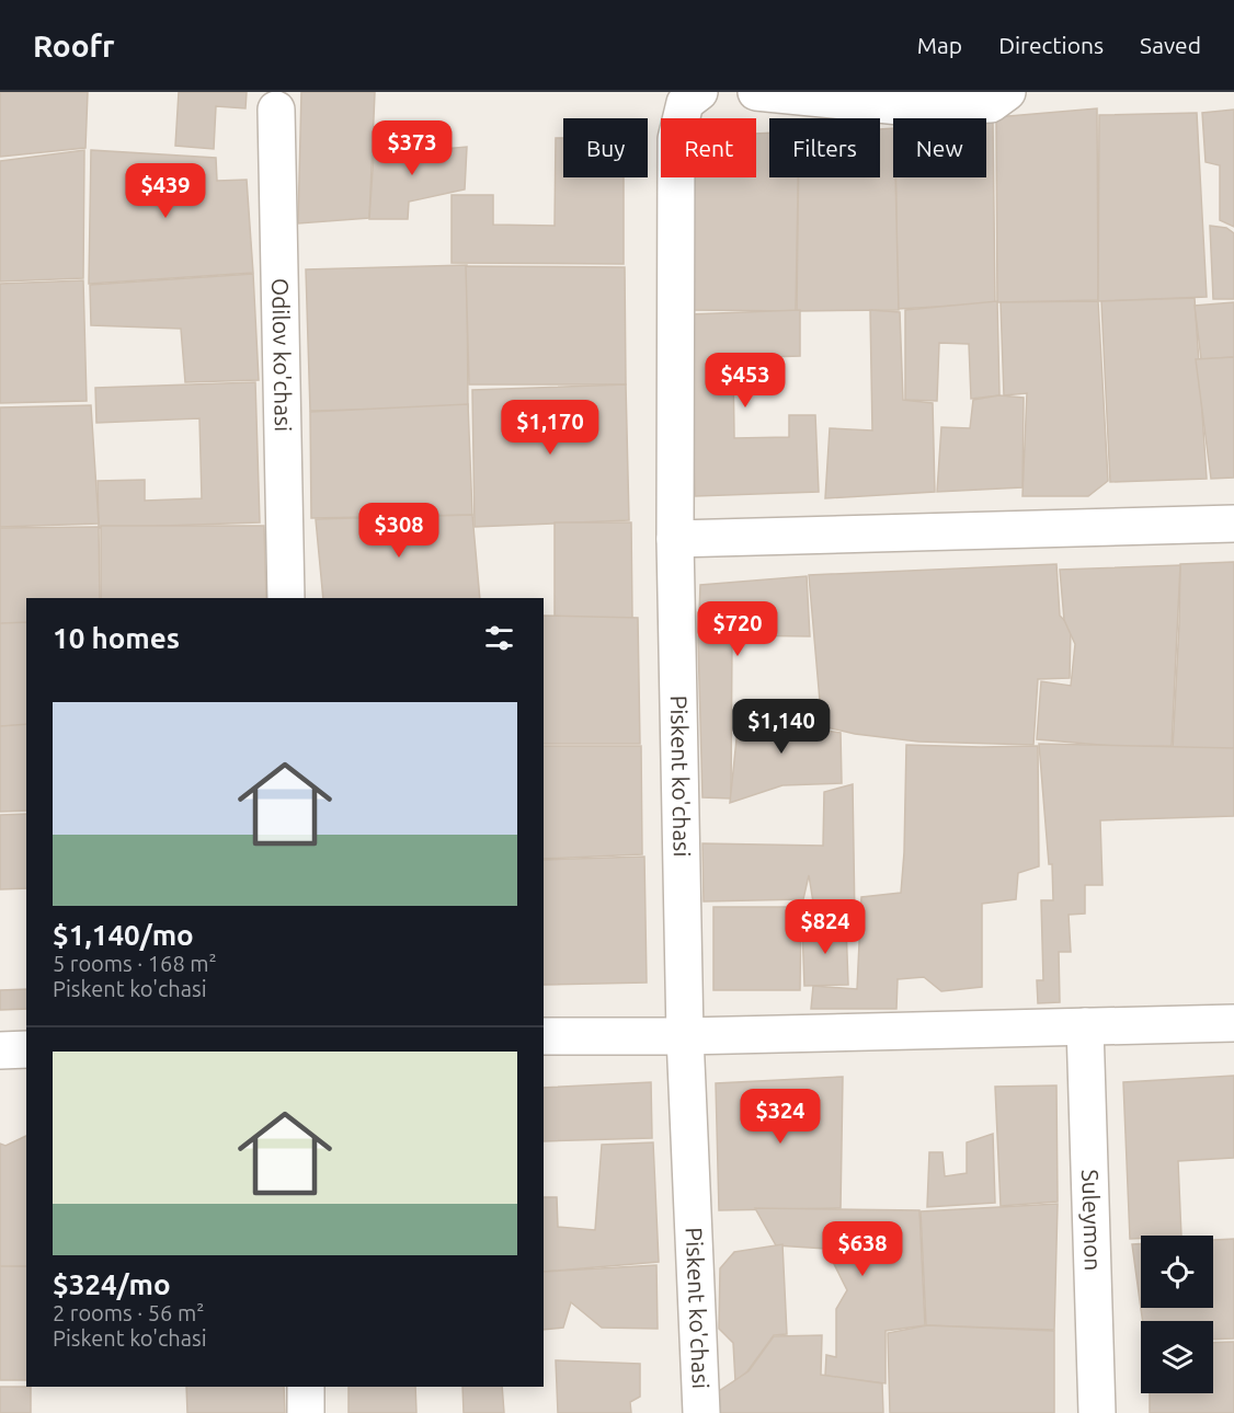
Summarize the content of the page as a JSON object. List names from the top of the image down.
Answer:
{
  "streets": {
    "street": ["Odilov ko'chasi", "Piskent ko'chasi", "Suleymon"]
  },
  "page": {
    "header": "Roofr",
    "nav": ["Map", "Directions", "Saved"],
    "chip": [
      "Buy",
      "Rent",
      "Filters",
      "New"
    ],
    "price": [
      "$373",
      "$439",
      "$453",
      "$1,170",
      "$308",
      "$720",
      "$1,140",
      "$824",
      "$324",
      "$638"
    ],
    "heading": "10 homes",
    "list": [
      {
        "name": "$1,140/mo",
        "note": "5 rooms · 168 m² · Piskent ko'chasi"
      },
      {
        "name": "$324/mo",
        "note": "2 rooms · 56 m² · Piskent ko'chasi"
      }
    ]
  }
}
